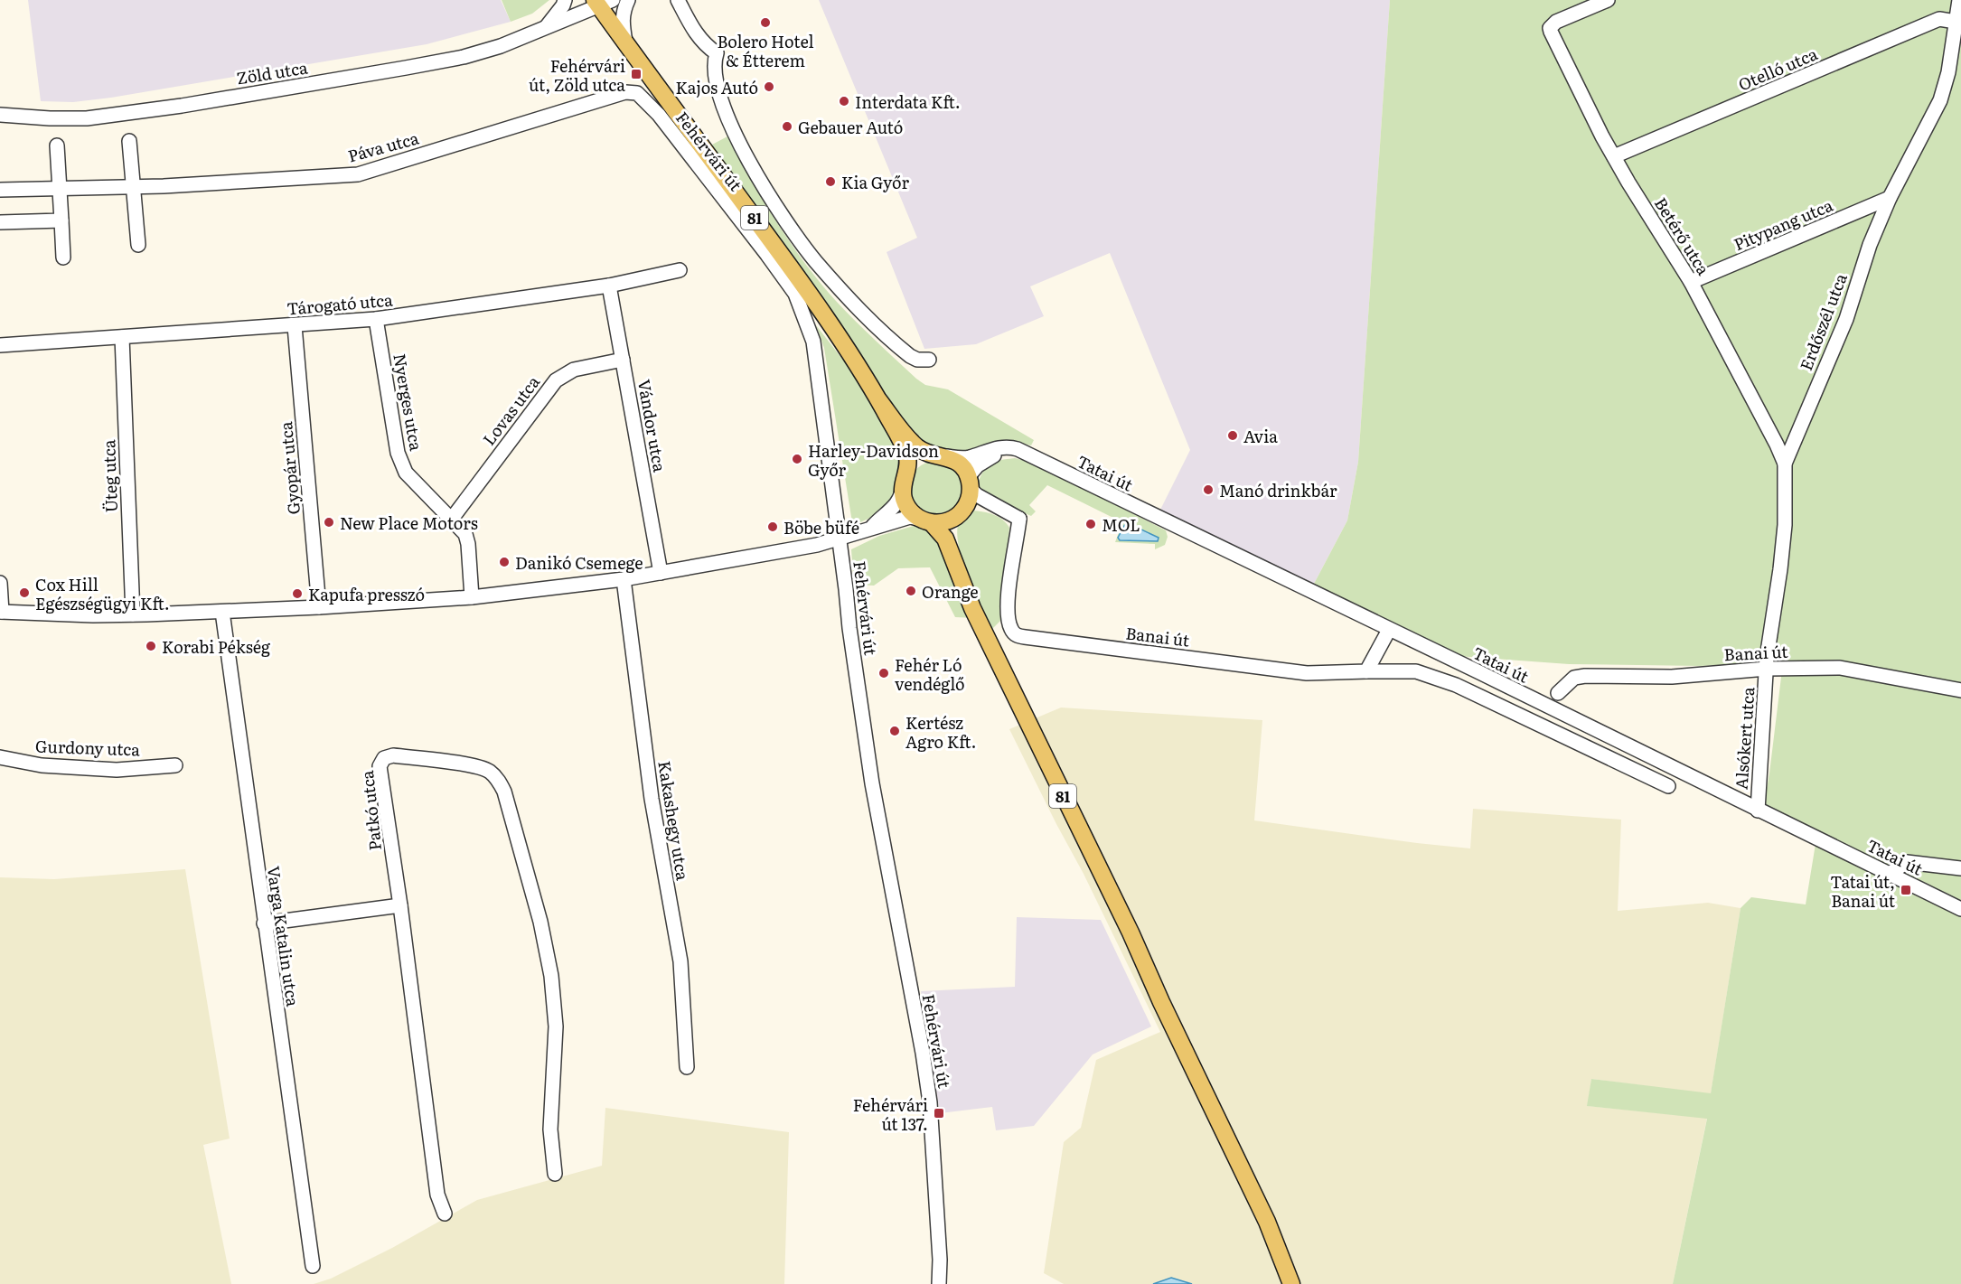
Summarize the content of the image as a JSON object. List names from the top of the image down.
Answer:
{
  "streets": {
    "main road": ["81"],
    "street": [
      "Otelló utca",
      "Zöld utca",
      "Páva utca",
      "Fehérvári út",
      "Pitypang utca",
      "Betérő utca",
      "Tárogató utca",
      "Erdőszél utca",
      "Nyerges utca",
      "Lovas utca",
      "Vándor utca",
      "Gyopár utca",
      "Tatai út",
      "Üteg utca",
      "Banai út",
      "Alsókert utca",
      "Gurdony utca",
      "Patkó utca",
      "Kakashegy utca",
      "Varga Katalin utca"
    ]
  },
  "crossings": [
    ["Otelló utca", "Betérő utca"],
    ["Otelló utca", "Erdőszél utca"],
    ["Zöld utca", "81"],
    ["Páva utca", "Fehérvári út"],
    ["81", "Tatai út"],
    ["Pitypang utca", "Betérő utca"],
    ["Pitypang utca", "Erdőszél utca"],
    ["Betérő utca", "Erdőszél utca"],
    ["Tárogató utca", "Nyerges utca"],
    ["Tárogató utca", "Vándor utca"],
    ["Tárogató utca", "Gyopár utca"],
    ["Tárogató utca", "Üteg utca"],
    ["Erdőszél utca", "Banai út"],
    ["Erdőszél utca", "Alsókert utca"],
    ["Nyerges utca", "Lovas utca"],
    ["Lovas utca", "Vándor utca"],
    ["Tatai út", "Alsókert utca"],
    ["Banai út", "Alsókert utca"]
  ],
  "places": {
    "other": [
      "Bolero Hotel & Étterem",
      "Kajos Autó",
      "Interdata Kft.",
      "Gebauer Autó",
      "Kia Győr",
      "Avia",
      "Harley-Davidson Győr",
      "Manó drinkbár",
      "New Place Motors",
      "MOL",
      "Böbe büfé",
      "Danikó Csemege",
      "Orange",
      "Cox Hill Egészségügyi Kft.",
      "Kapufa presszó",
      "Korabi Pékség",
      "Fehér Ló vendéglő",
      "Kertész Agro Kft."
    ],
    "transit": ["Fehérvári út, Zöld utca", "Tatai út, Banai út", "Fehérvári út 137."]
  }
}
